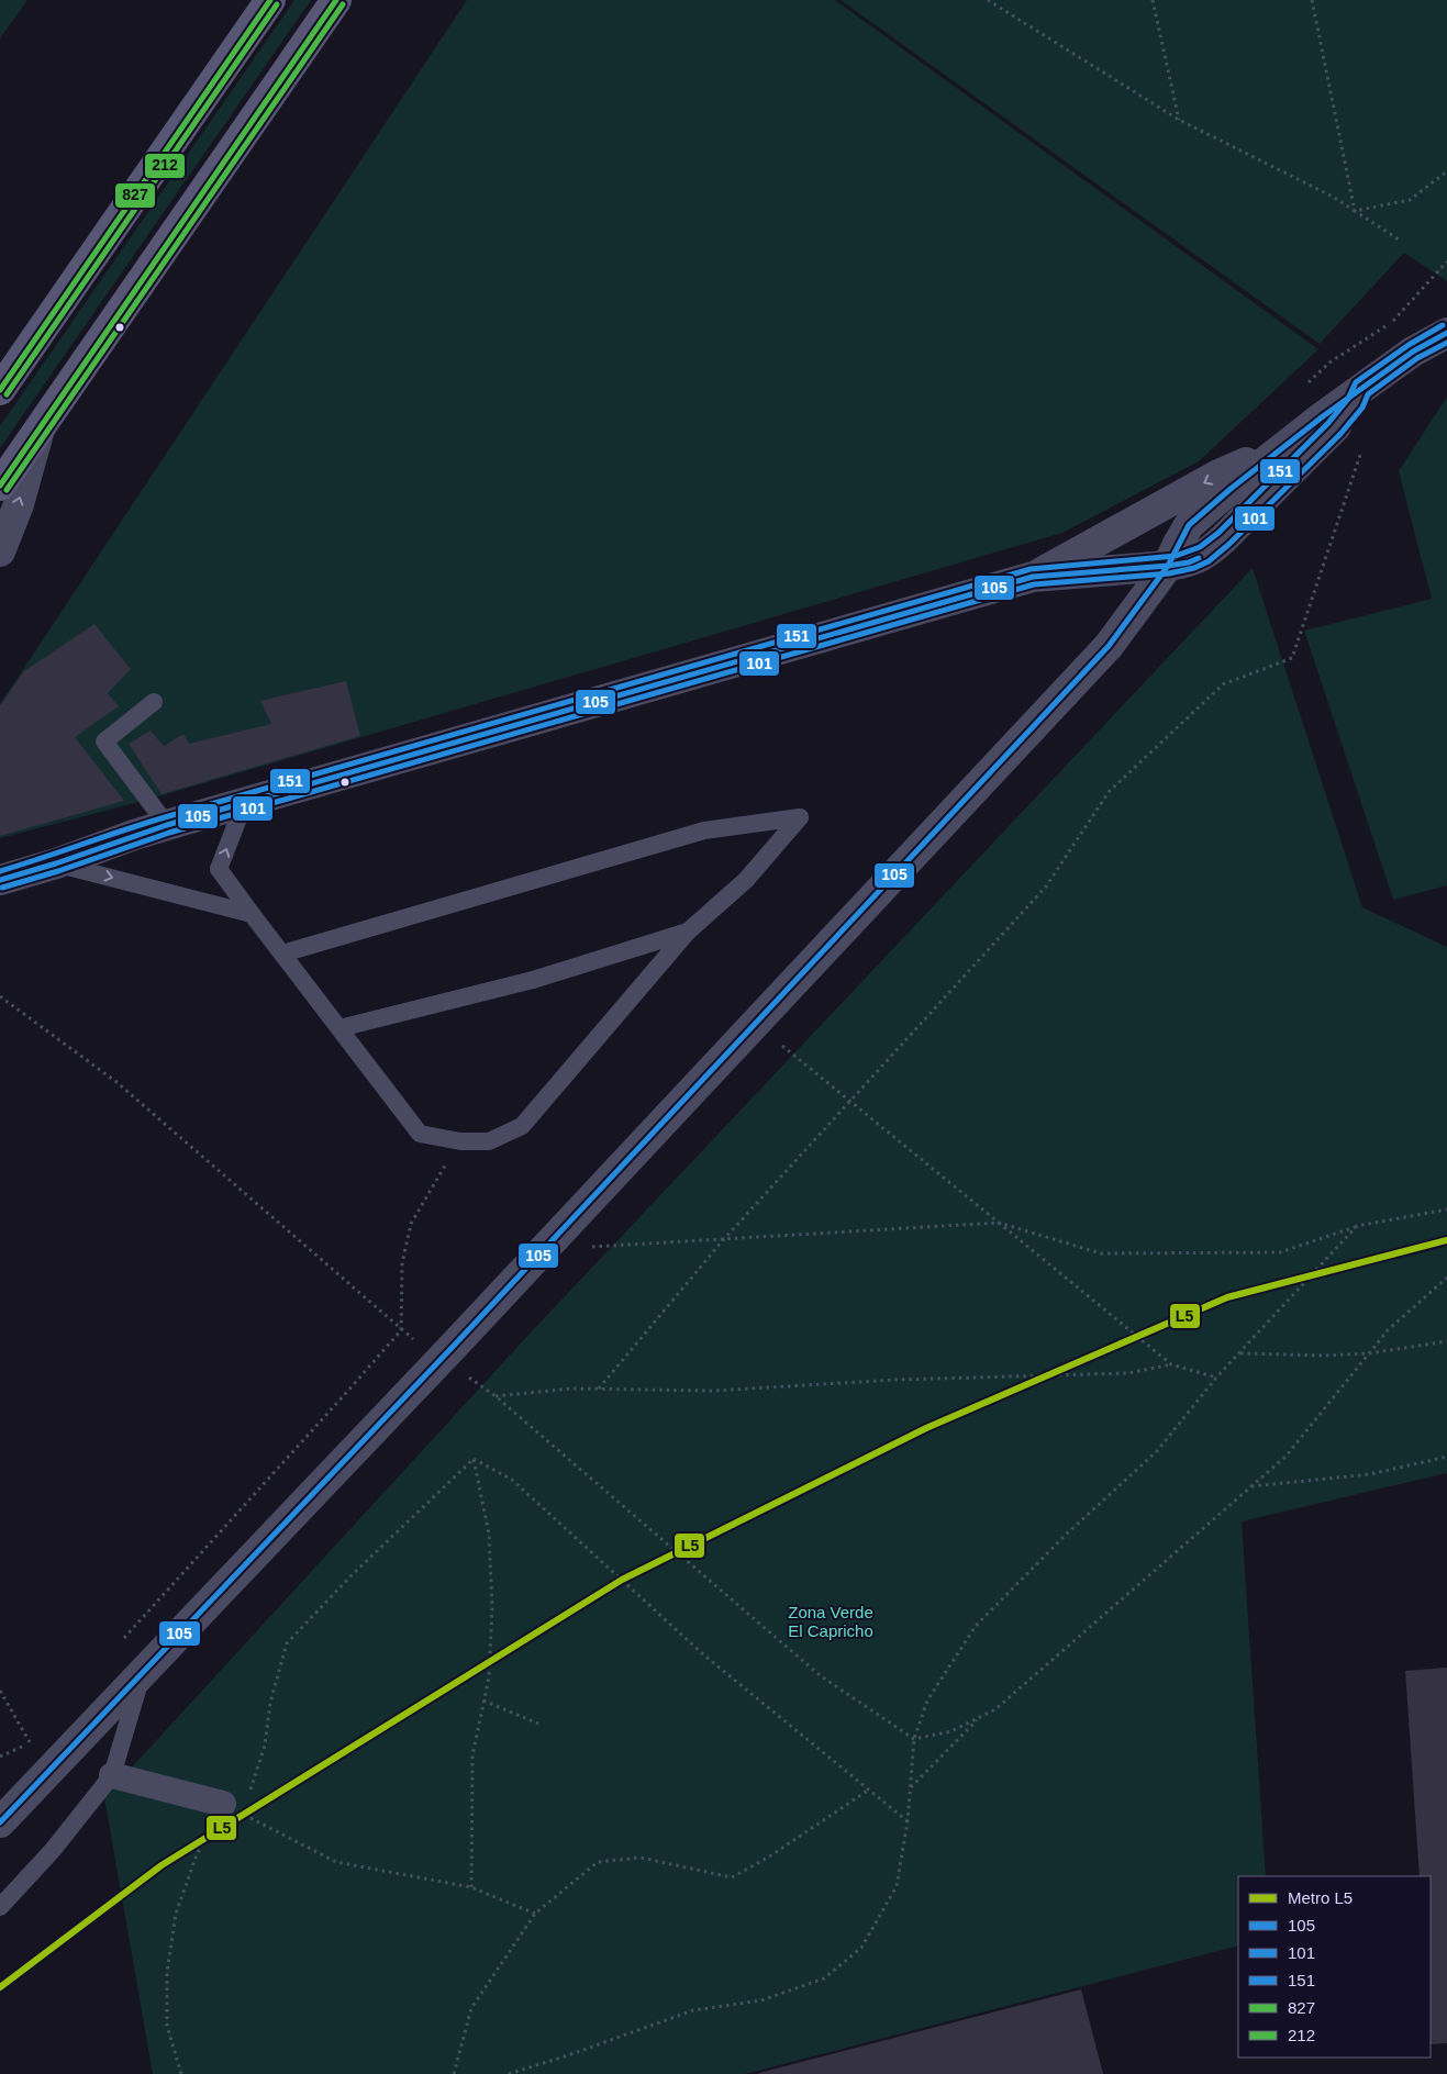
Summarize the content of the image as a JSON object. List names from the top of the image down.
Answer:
{
  "parks": ["Zona Verde El Capricho"],
  "lines": [
    "transit line 827",
    "transit line 212",
    "transit line 151",
    "transit line 105",
    "transit line 101",
    "metro line L5"
  ],
  "legend": [
    "Metro L5",
    "105",
    "101",
    "151",
    "827",
    "212"
  ]
}
